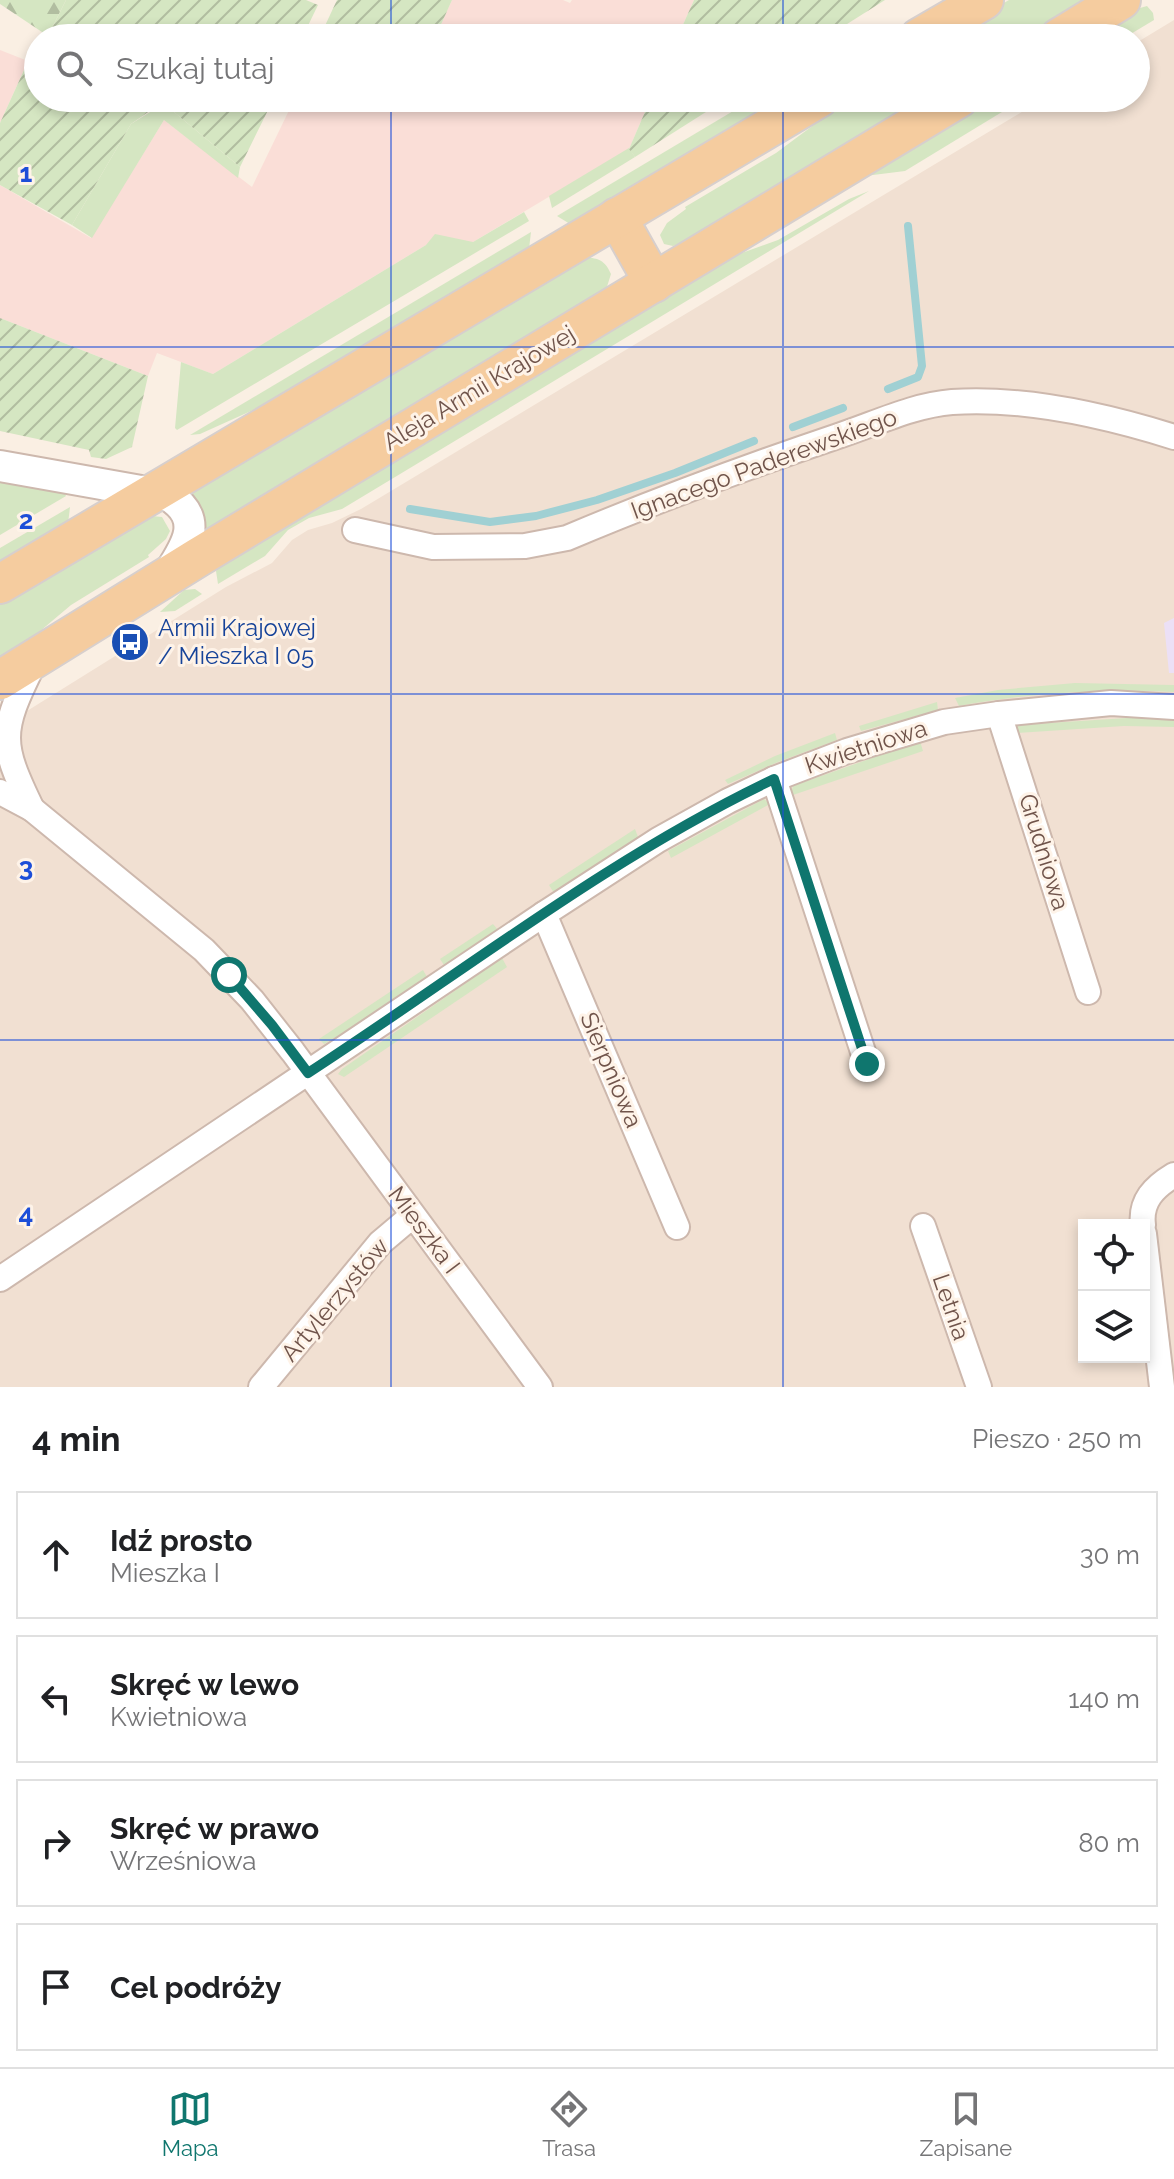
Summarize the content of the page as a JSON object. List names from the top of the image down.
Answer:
{
  "streets": {
    "main road": ["Aleja Armii Krajowej"],
    "street": [
      "Ignacego Paderewskiego",
      "Kwietniowa",
      "Grudniowa",
      "Sierpniowa",
      "Mieszka I",
      "Artylerzystów",
      "Letnia"
    ]
  },
  "crossings": [
    ["Aleja Armii Krajowej", "Mieszka I"],
    ["Kwietniowa", "Grudniowa"],
    ["Kwietniowa", "Sierpniowa"],
    ["Kwietniowa", "Mieszka I"],
    ["Mieszka I", "Artylerzystów"]
  ],
  "places": {
    "bus stop": ["Armii Krajowej / Mieszka I 05"]
  },
  "page": {
    "search": "Szukaj tutaj",
    "heading": ["4 min", "Pieszo · 250 m"],
    "list": [
      ["Idź prosto", "Mieszka I", "30 m"],
      ["Skręć w lewo", "Kwietniowa", "140 m"],
      ["Skręć w prawo", "Wrześniowa", "80 m"],
      "Cel podróży"
    ],
    "nav": ["Mapa", "Trasa", "Zapisane"]
  },
  "grid": {
    "rows": [
      "1",
      "2",
      "3",
      "4"
    ]
  }
}
